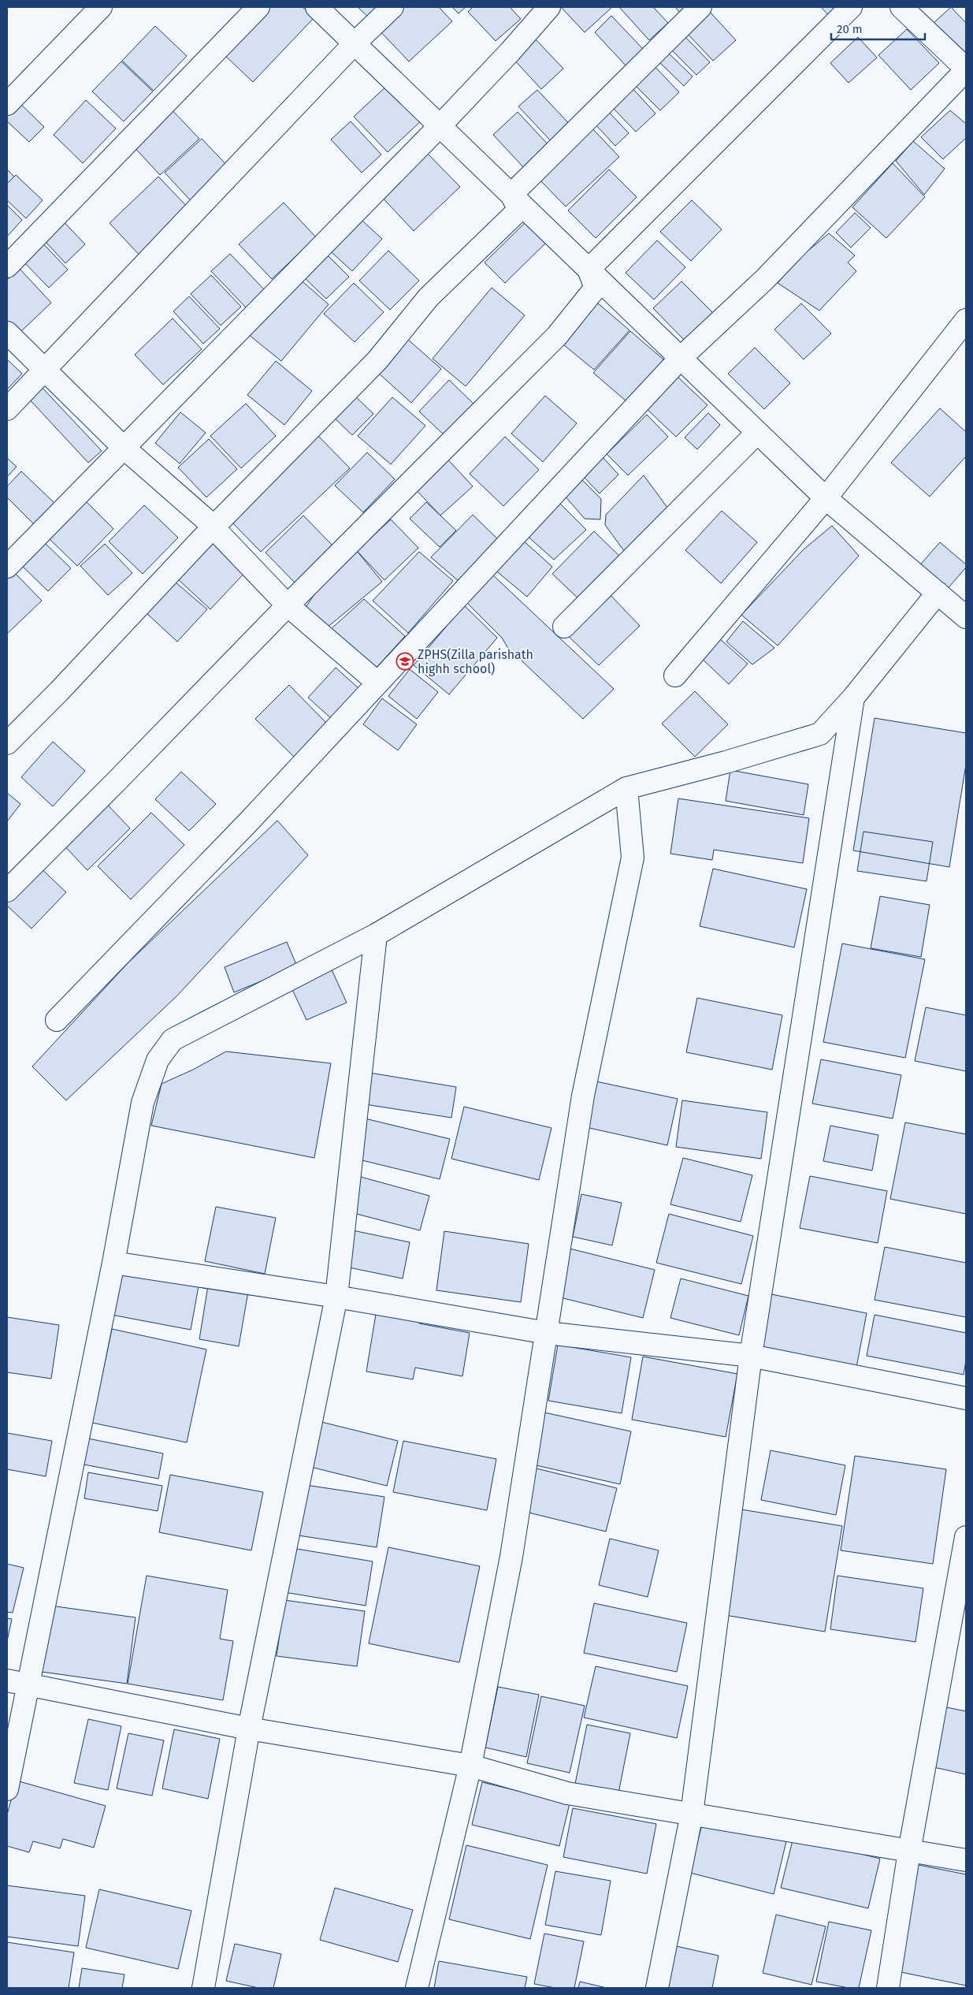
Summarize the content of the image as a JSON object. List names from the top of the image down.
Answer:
{
  "places": {
    "school or university": ["ZPHS(Zilla parishath highh school)"]
  },
  "scale_bar": "20 m"
}
